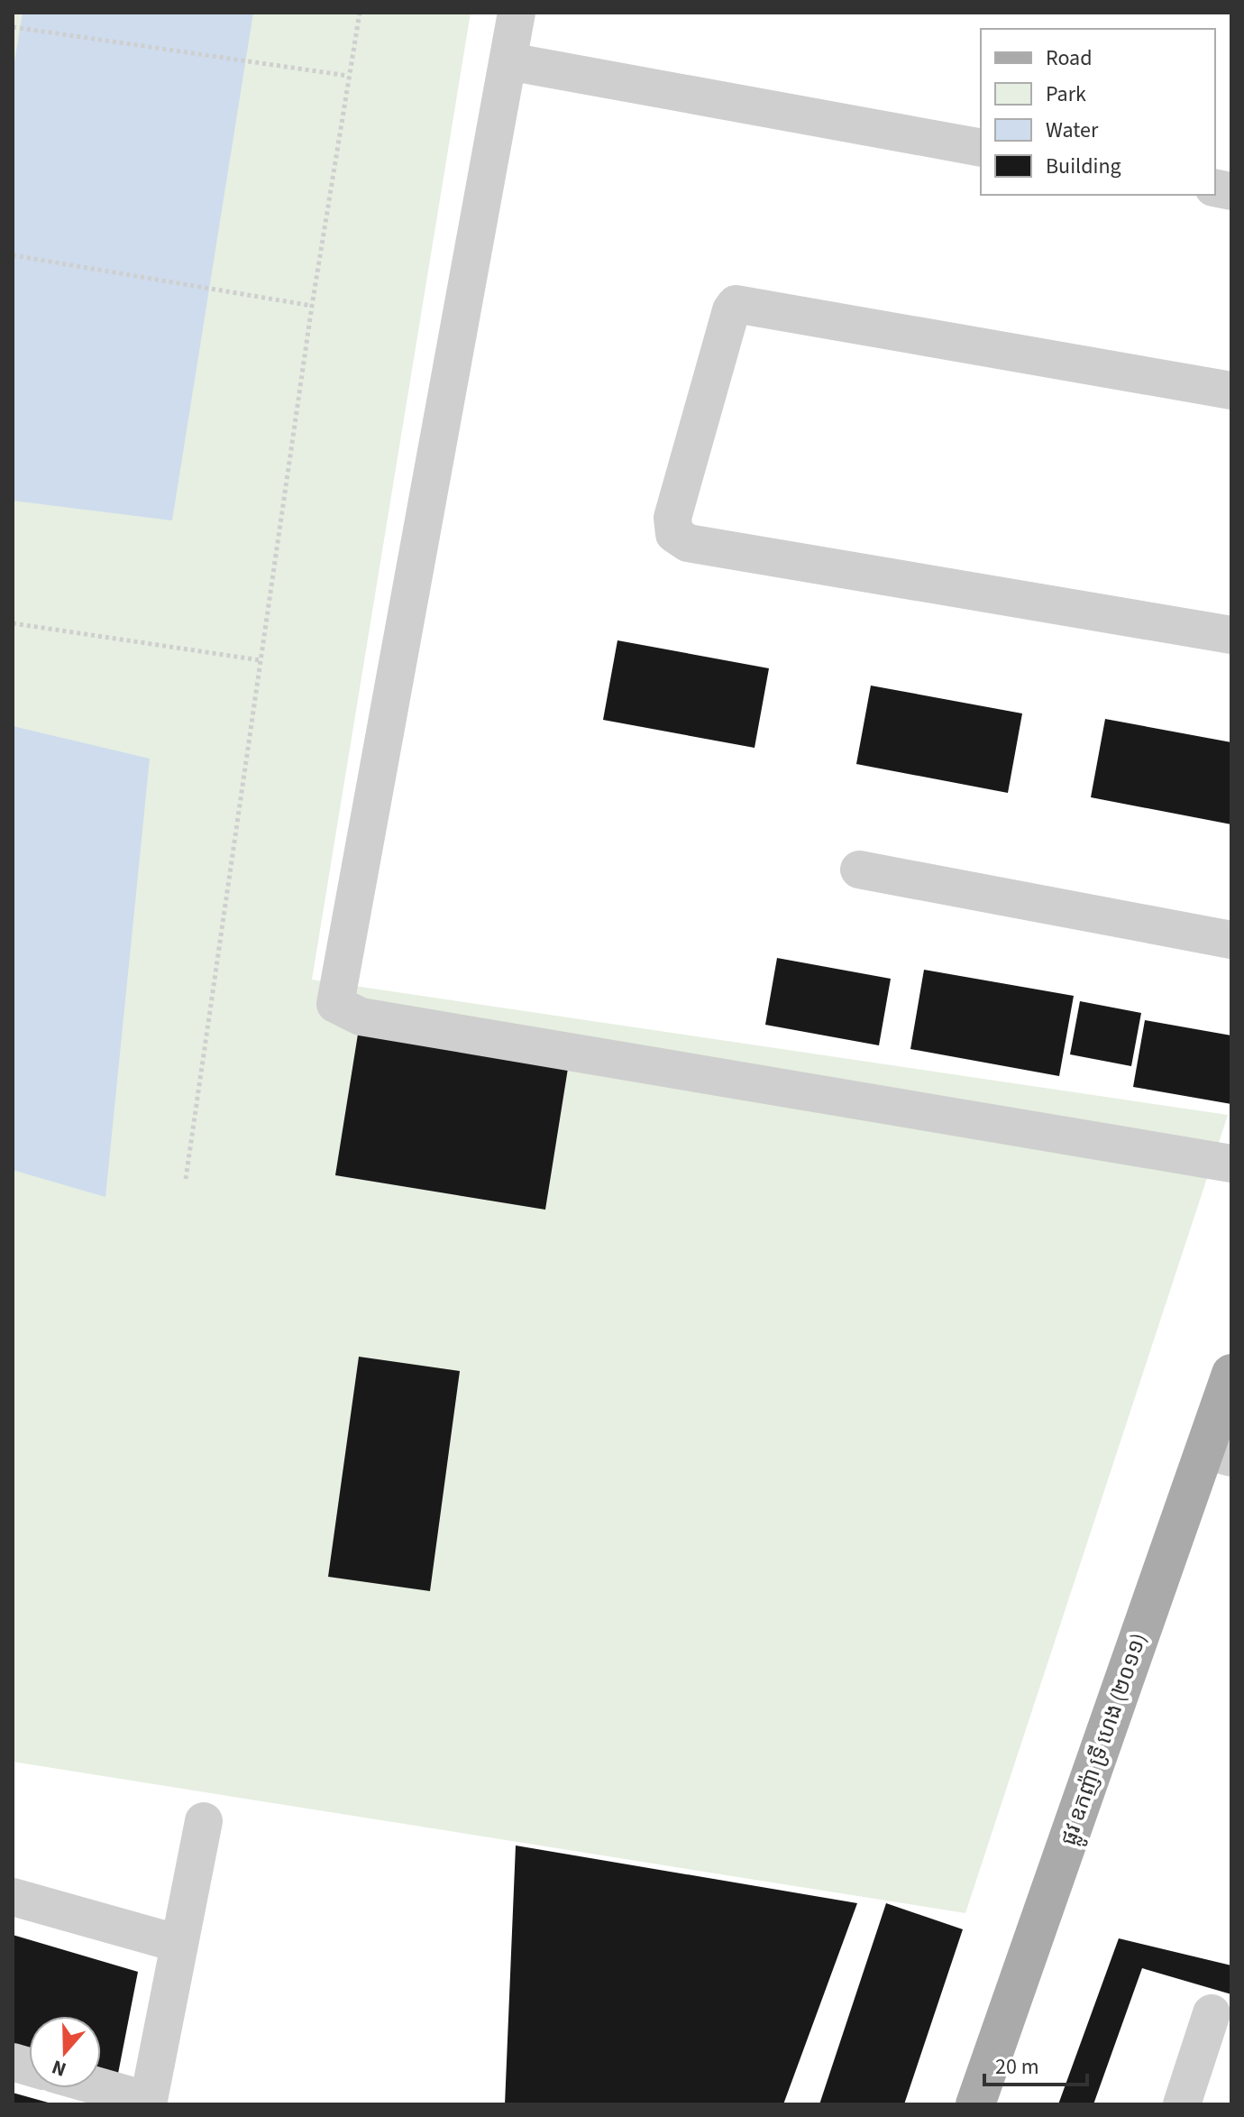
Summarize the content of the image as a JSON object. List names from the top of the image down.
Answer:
{
  "streets": {
    "main road": ["ផ្លូវ ឧកញ៉ា ទ្រី ហេង (២០១១)"]
  },
  "legend": [
    "Road",
    "Park",
    "Water",
    "Building"
  ],
  "scale_bar": "20 m",
  "north": "bottom"
}
